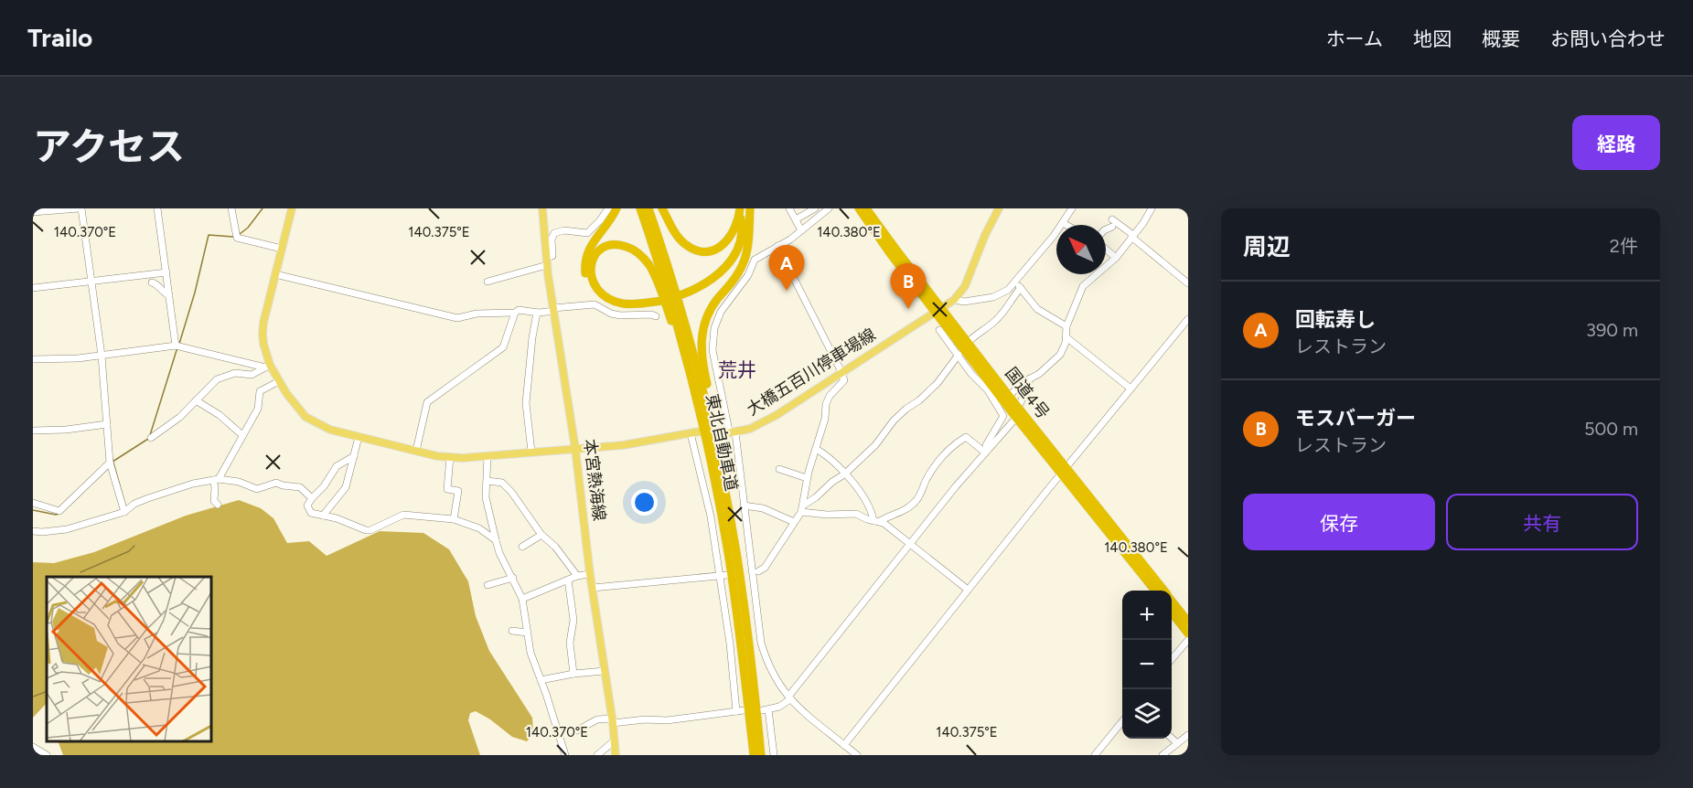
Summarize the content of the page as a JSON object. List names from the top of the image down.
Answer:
{
  "streets": {
    "highway": ["国道4号", "東北自動車道"],
    "main road": ["大橋五百川停車場線", "本宮熱海線"]
  },
  "crossings": [
    ["大橋五百川停車場線", "国道4号"]
  ],
  "districts": ["荒井"],
  "north": "top left",
  "page": {
    "header": "Trailo",
    "nav": [
      "ホーム",
      "地図",
      "概要",
      "お問い合わせ"
    ],
    "title": "アクセス",
    "buttons": [
      "経路",
      ["保存", "共有"]
    ],
    "heading": ["周辺", "2件"],
    "pins": ["A", "B"],
    "list": [
      {
        "mark": "A",
        "name": "回転寿し",
        "note": "レストラン",
        "value": "390 m"
      },
      {
        "mark": "B",
        "name": "モスバーガー",
        "note": "レストラン",
        "value": "500 m"
      }
    ],
    "map_buttons": ["+", "−"]
  },
  "coordinates": ["140.370°E", "140.380°E", "140.375°E"]
}
